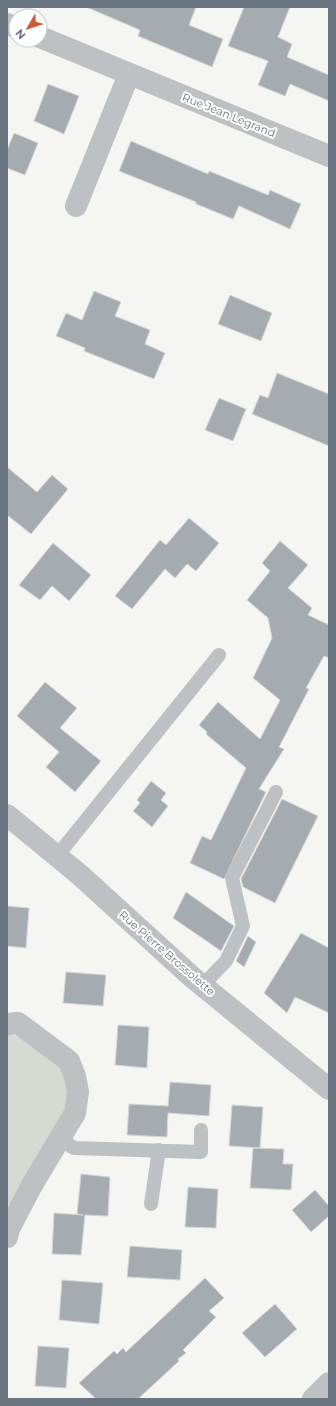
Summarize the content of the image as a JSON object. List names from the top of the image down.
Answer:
{
  "streets": {
    "street": ["Rue Jean Legrand", "Rue Pierre Brossolette"]
  },
  "north": "bottom left"
}
